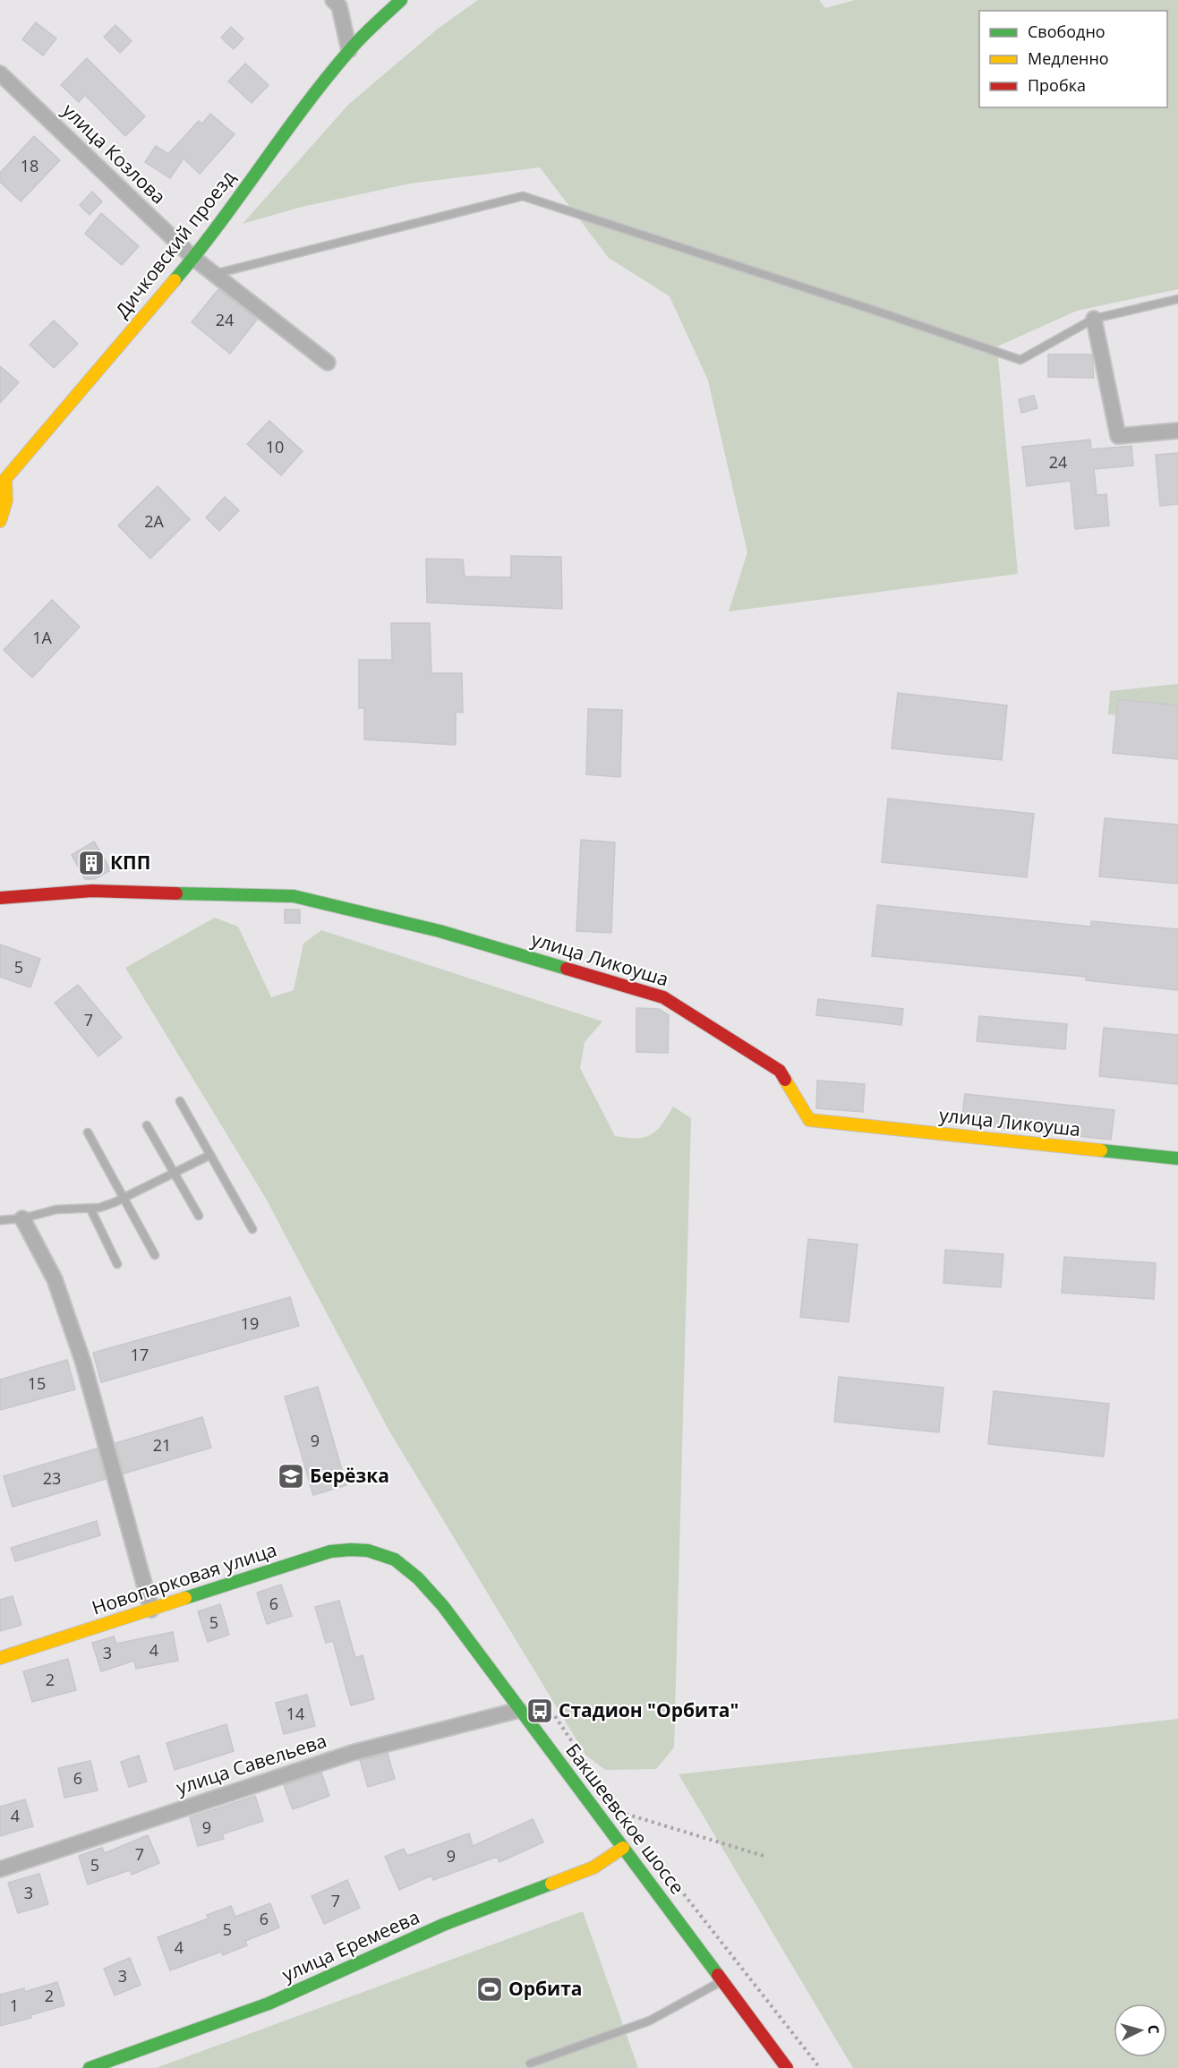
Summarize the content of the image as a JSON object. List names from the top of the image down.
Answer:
{
  "streets": {
    "street": [
      "улица Козлова",
      "Дичковский проезд",
      "улица Ликоуша",
      "Новопарковая улица",
      "улица Савельева",
      "Бакшеевское шоссе",
      "улица Еремеева"
    ]
  },
  "crossings": [
    ["улица Козлова", "Дичковский проезд"],
    ["Новопарковая улица", "Бакшеевское шоссе"],
    ["улица Савельева", "Бакшеевское шоссе"],
    ["Бакшеевское шоссе", "улица Еремеева"]
  ],
  "places": {
    "building": ["КПП"],
    "school or university": ["Берёзка"],
    "bus stop": ["Стадион \"Орбита\""],
    "sports": ["Орбита"]
  },
  "house_numbers": [
    "18",
    "24",
    "10",
    "24",
    "2А",
    "1А",
    "5",
    "7",
    "19",
    "17",
    "15",
    "9",
    "21",
    "23",
    "6",
    "5",
    "4",
    "3",
    "2",
    "14",
    "6",
    "4",
    "9",
    "7",
    "9",
    "5",
    "3",
    "7",
    "6",
    "5",
    "4",
    "3",
    "2",
    "1"
  ],
  "legend": ["Свободно", "Медленно", "Пробка"],
  "north": "right"
}
